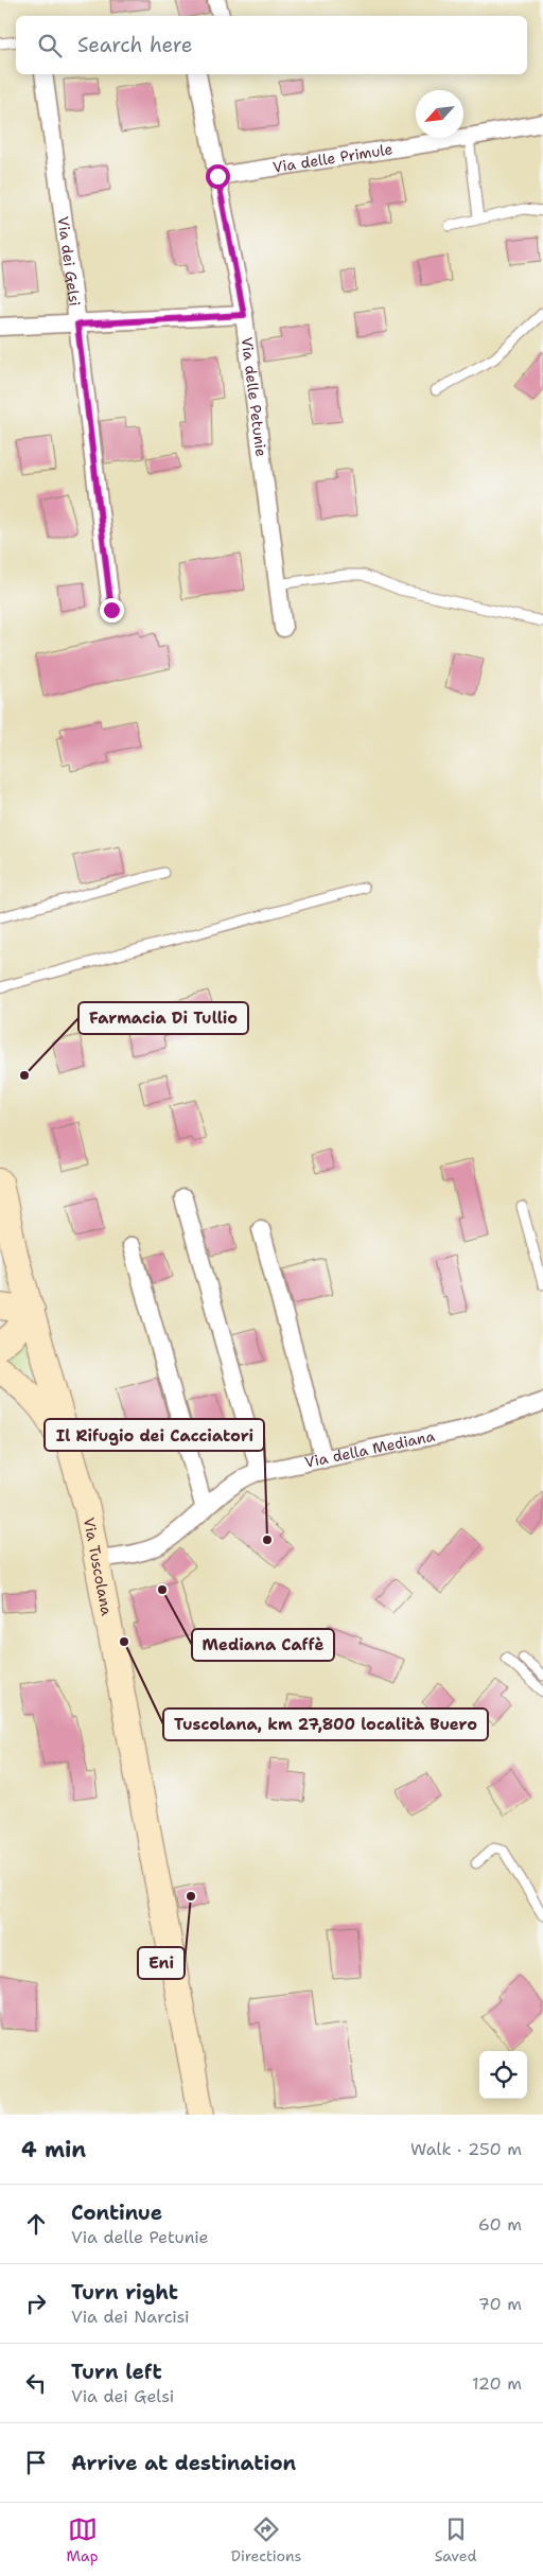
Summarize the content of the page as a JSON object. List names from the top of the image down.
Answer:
{
  "streets": {
    "main road": ["Via Tuscolana"],
    "street": [
      "Via delle Primule",
      "Via dei Gelsi",
      "Via delle Petunie",
      "Via della Mediana"
    ]
  },
  "crossings": [
    ["Via delle Primule", "Via delle Petunie"],
    ["Via della Mediana", "Via Tuscolana"]
  ],
  "places": [
    "Farmacia Di Tullio",
    "Il Rifugio dei Cacciatori",
    "Mediana Caffè",
    "Tuscolana, km 27,800 località Buero",
    "Eni"
  ],
  "north": "bottom left",
  "page": {
    "search": "Search here",
    "heading": ["4 min", "Walk · 250 m"],
    "list": [
      ["Continue", "Via delle Petunie", "60 m"],
      ["Turn right", "Via dei Narcisi", "70 m"],
      ["Turn left", "Via dei Gelsi", "120 m"],
      "Arrive at destination"
    ],
    "nav": ["Map", "Directions", "Saved"]
  }
}
